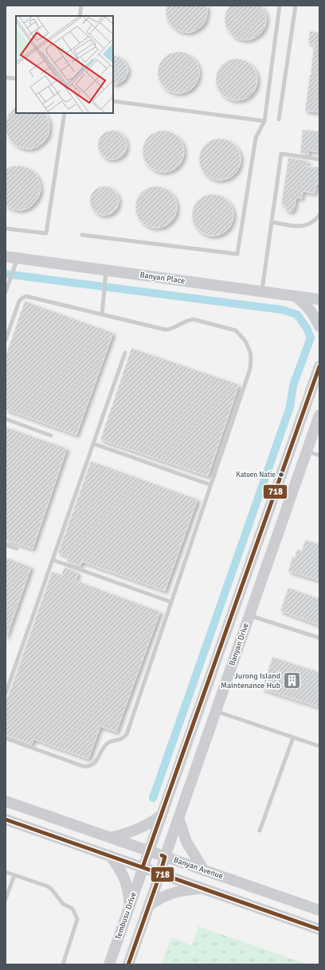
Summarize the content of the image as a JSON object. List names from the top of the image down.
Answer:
{
  "streets": {
    "street": [
      "Banyan Place",
      "Banyan Drive",
      "Banyan Avenue",
      "Tembusu Drive"
    ]
  },
  "crossings": [
    ["Banyan Drive", "Banyan Avenue"],
    ["Banyan Drive", "Tembusu Drive"]
  ],
  "places": {
    "other": ["Katoen Natie"],
    "building": ["Jurong Island Maintenance Hub"]
  },
  "lines": ["transit line 718"]
}
